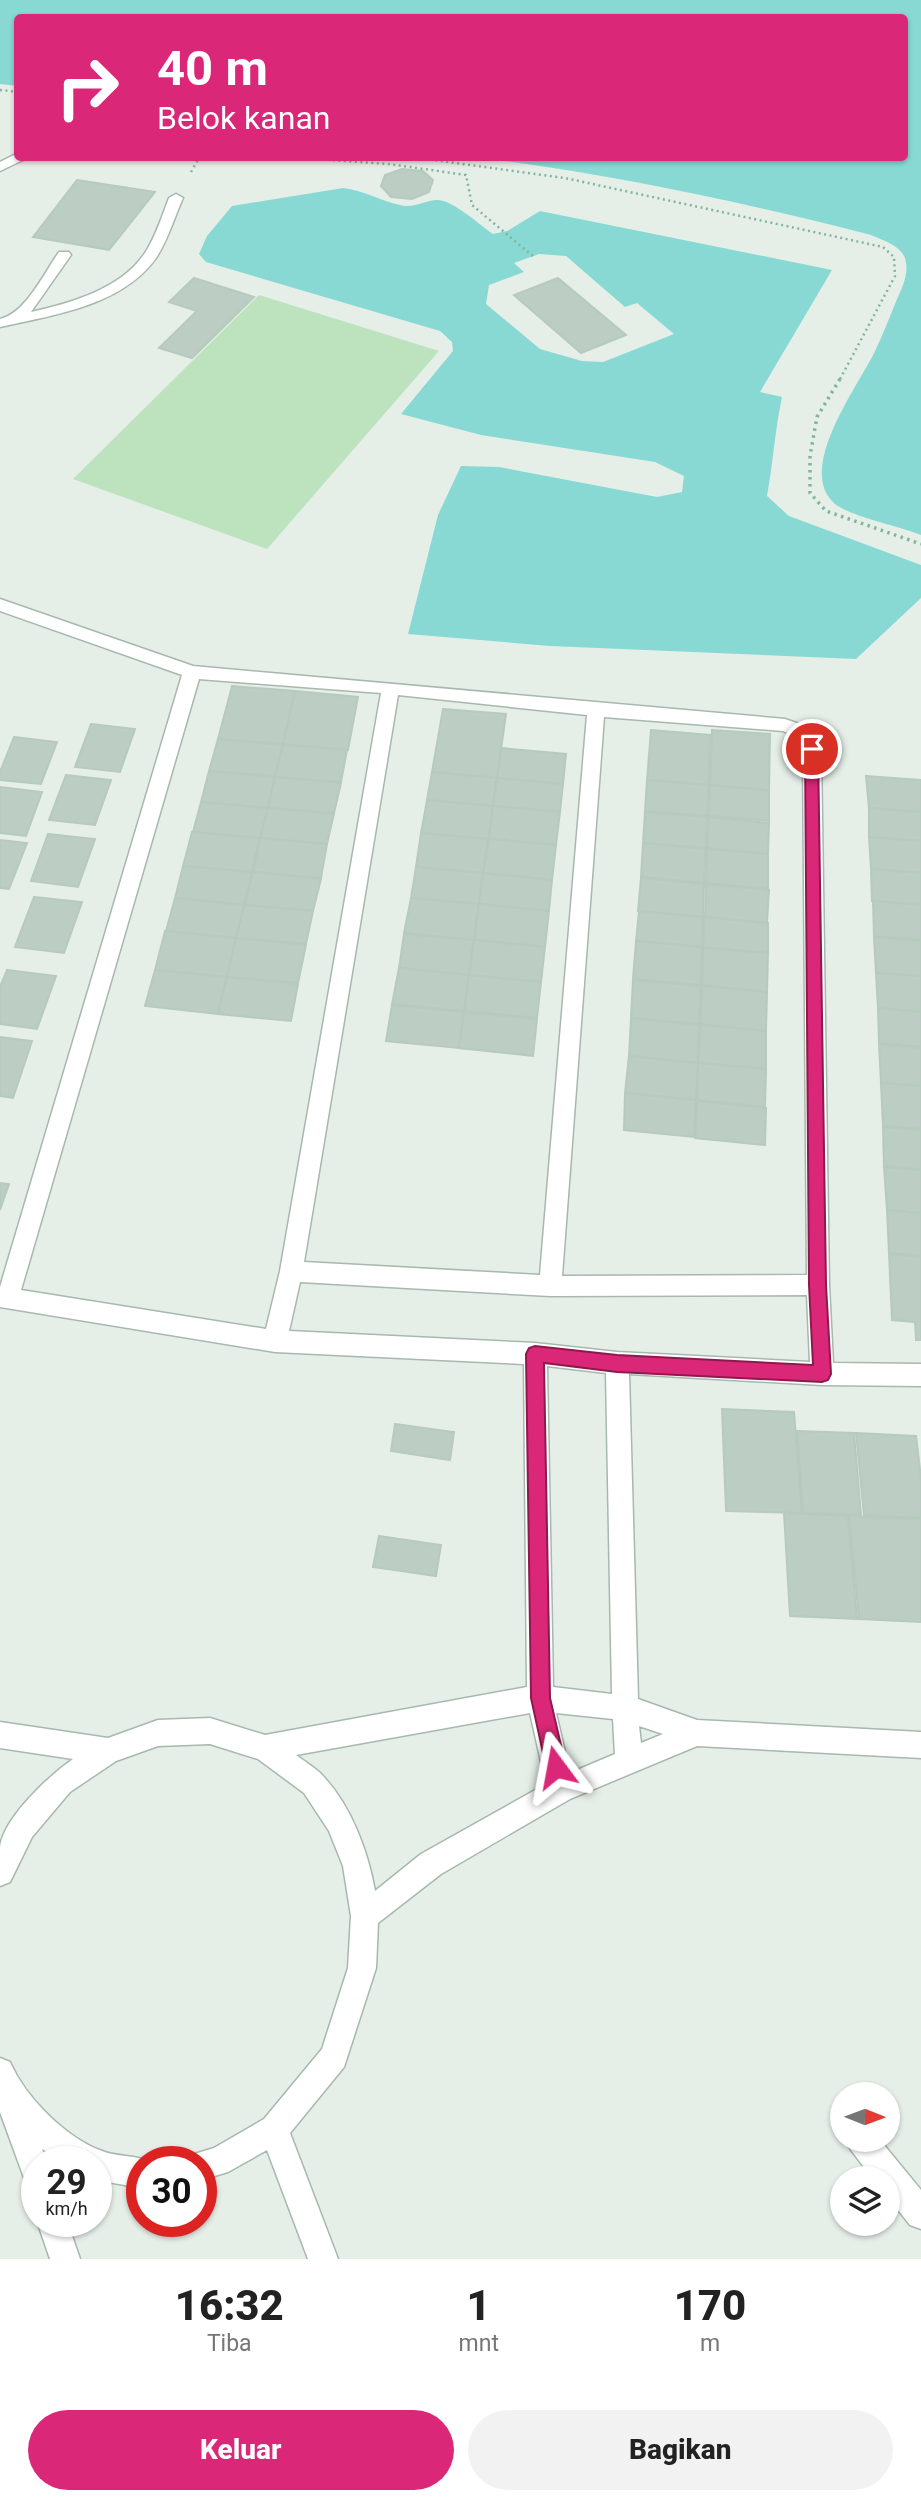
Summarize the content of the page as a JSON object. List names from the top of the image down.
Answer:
{
  "north": "right",
  "page": {
    "turn": ["40 m", "Belok kanan"],
    "speed": "29 km/h",
    "limit": "30",
    "eta": [
      "16:32",
      "Tiba",
      "1",
      "mnt",
      "170",
      "m"
    ],
    "buttons": ["Keluar", "Bagikan"]
  }
}
